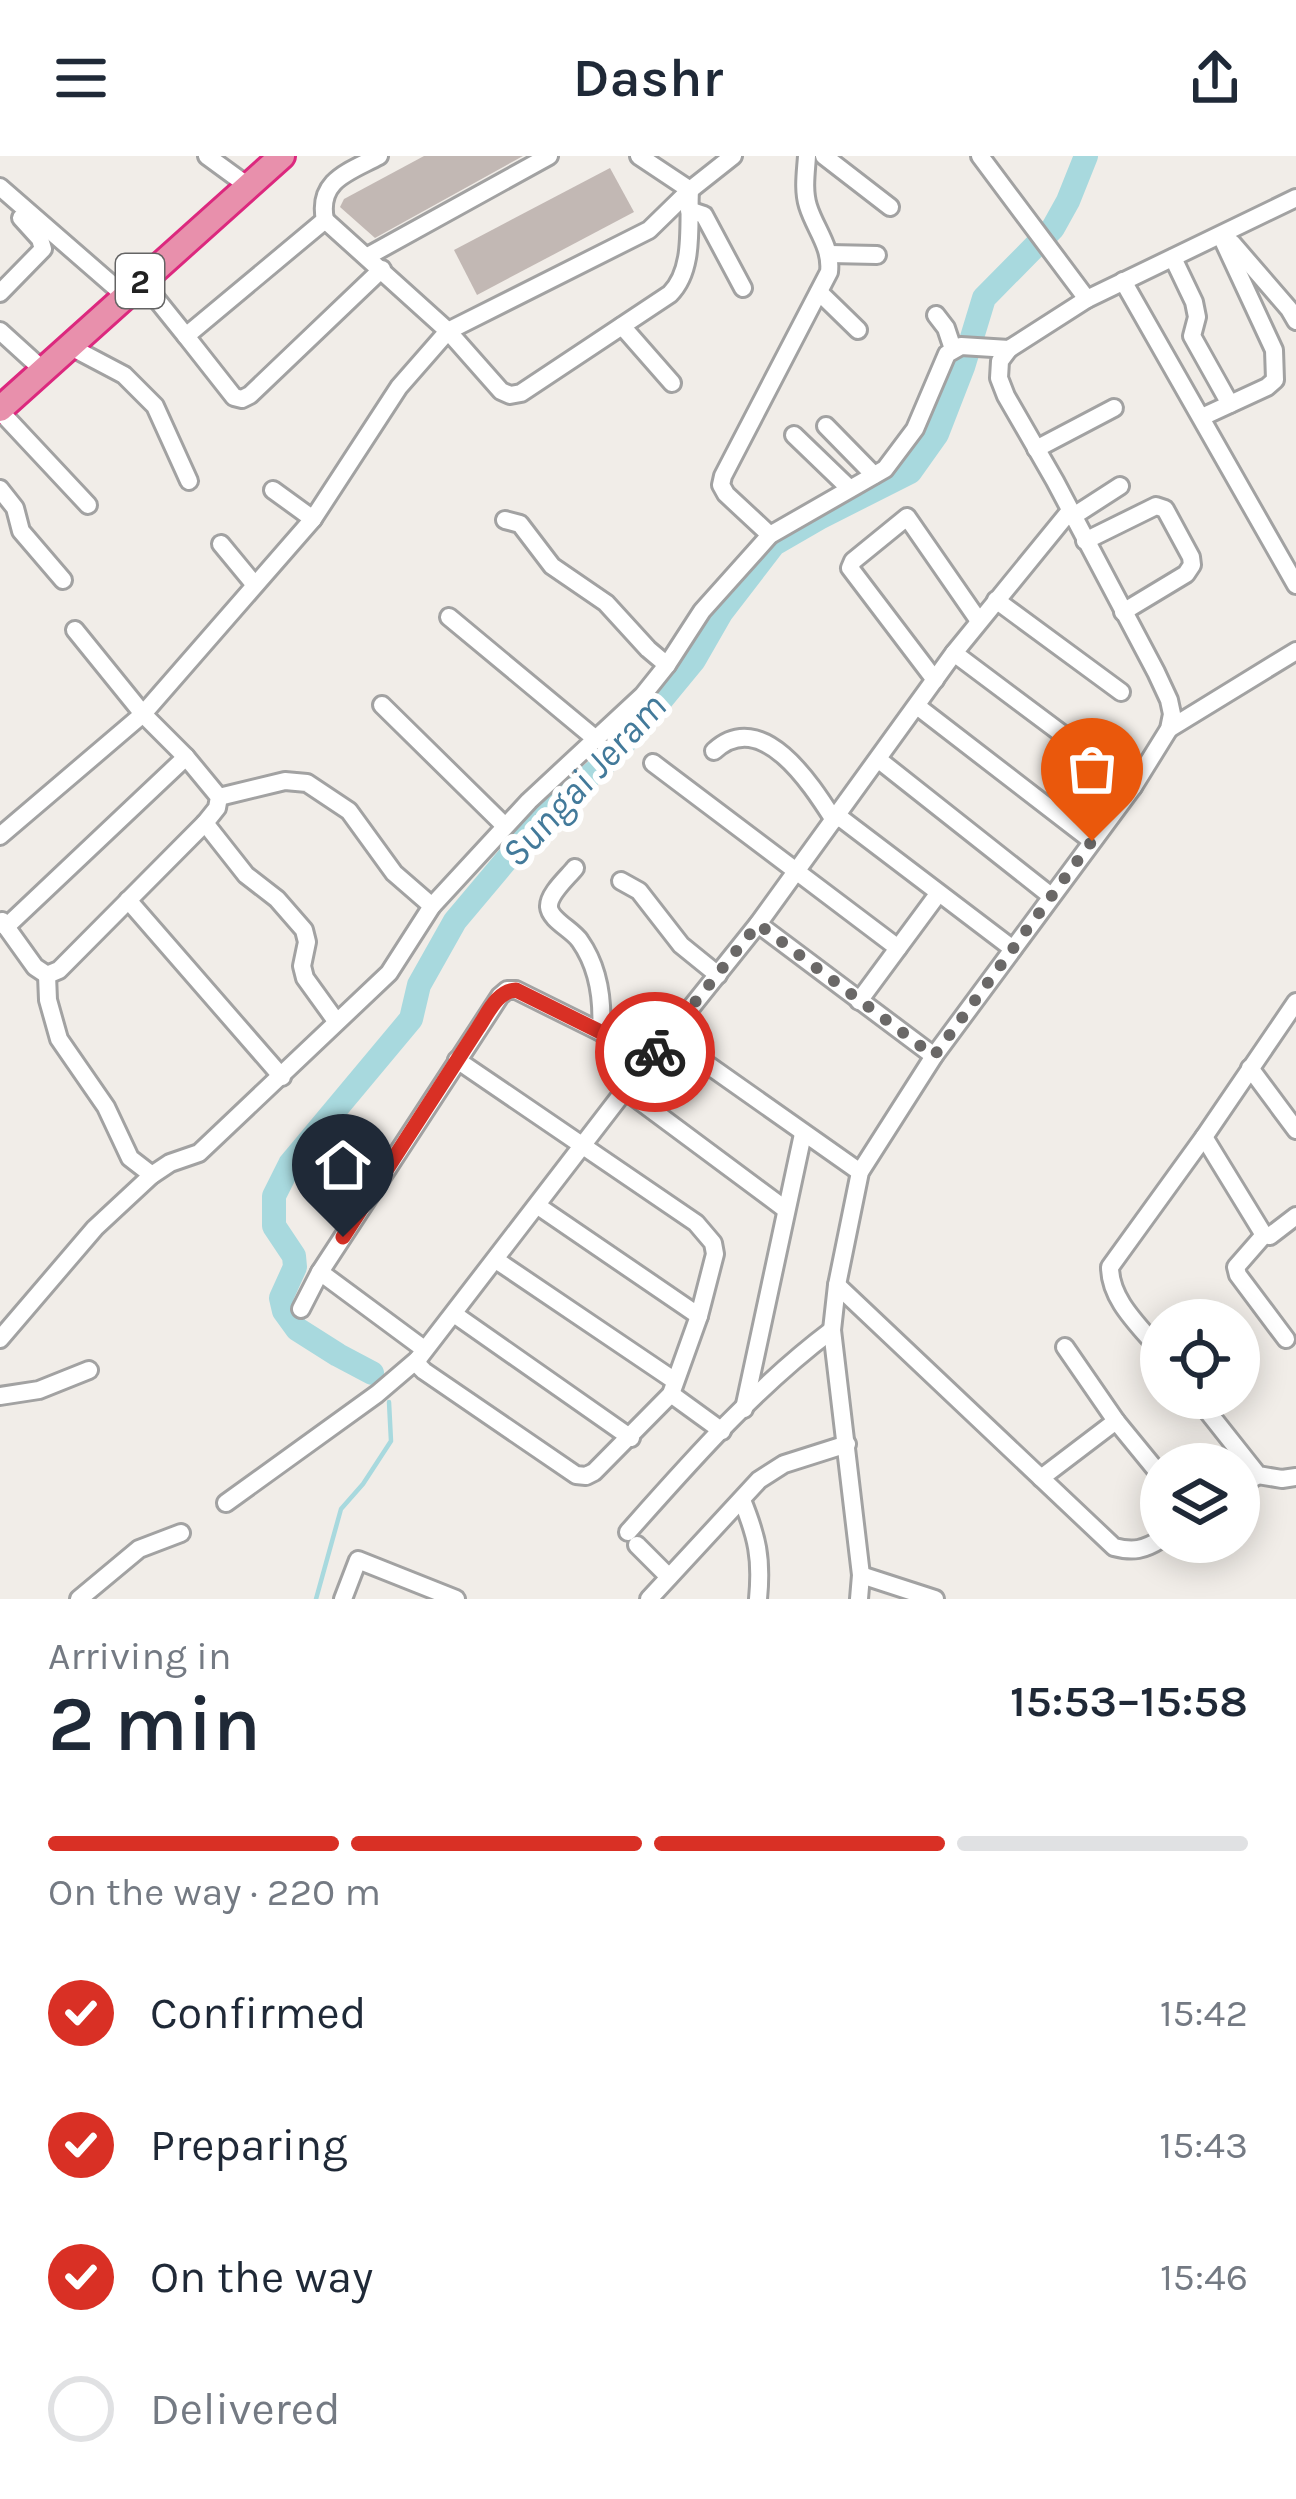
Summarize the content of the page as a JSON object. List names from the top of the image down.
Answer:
{
  "streets": {
    "highway": ["2"]
  },
  "water": ["Sungai Jeram"],
  "page": {
    "header": "Dashr",
    "heading": ["2 min", "Arriving in", "15:53–15:58"],
    "bar": "On the way · 220 m",
    "list": [
      ["Confirmed", "15:42"],
      ["Preparing", "15:43"],
      ["On the way", "15:46"],
      "Delivered"
    ]
  }
}
